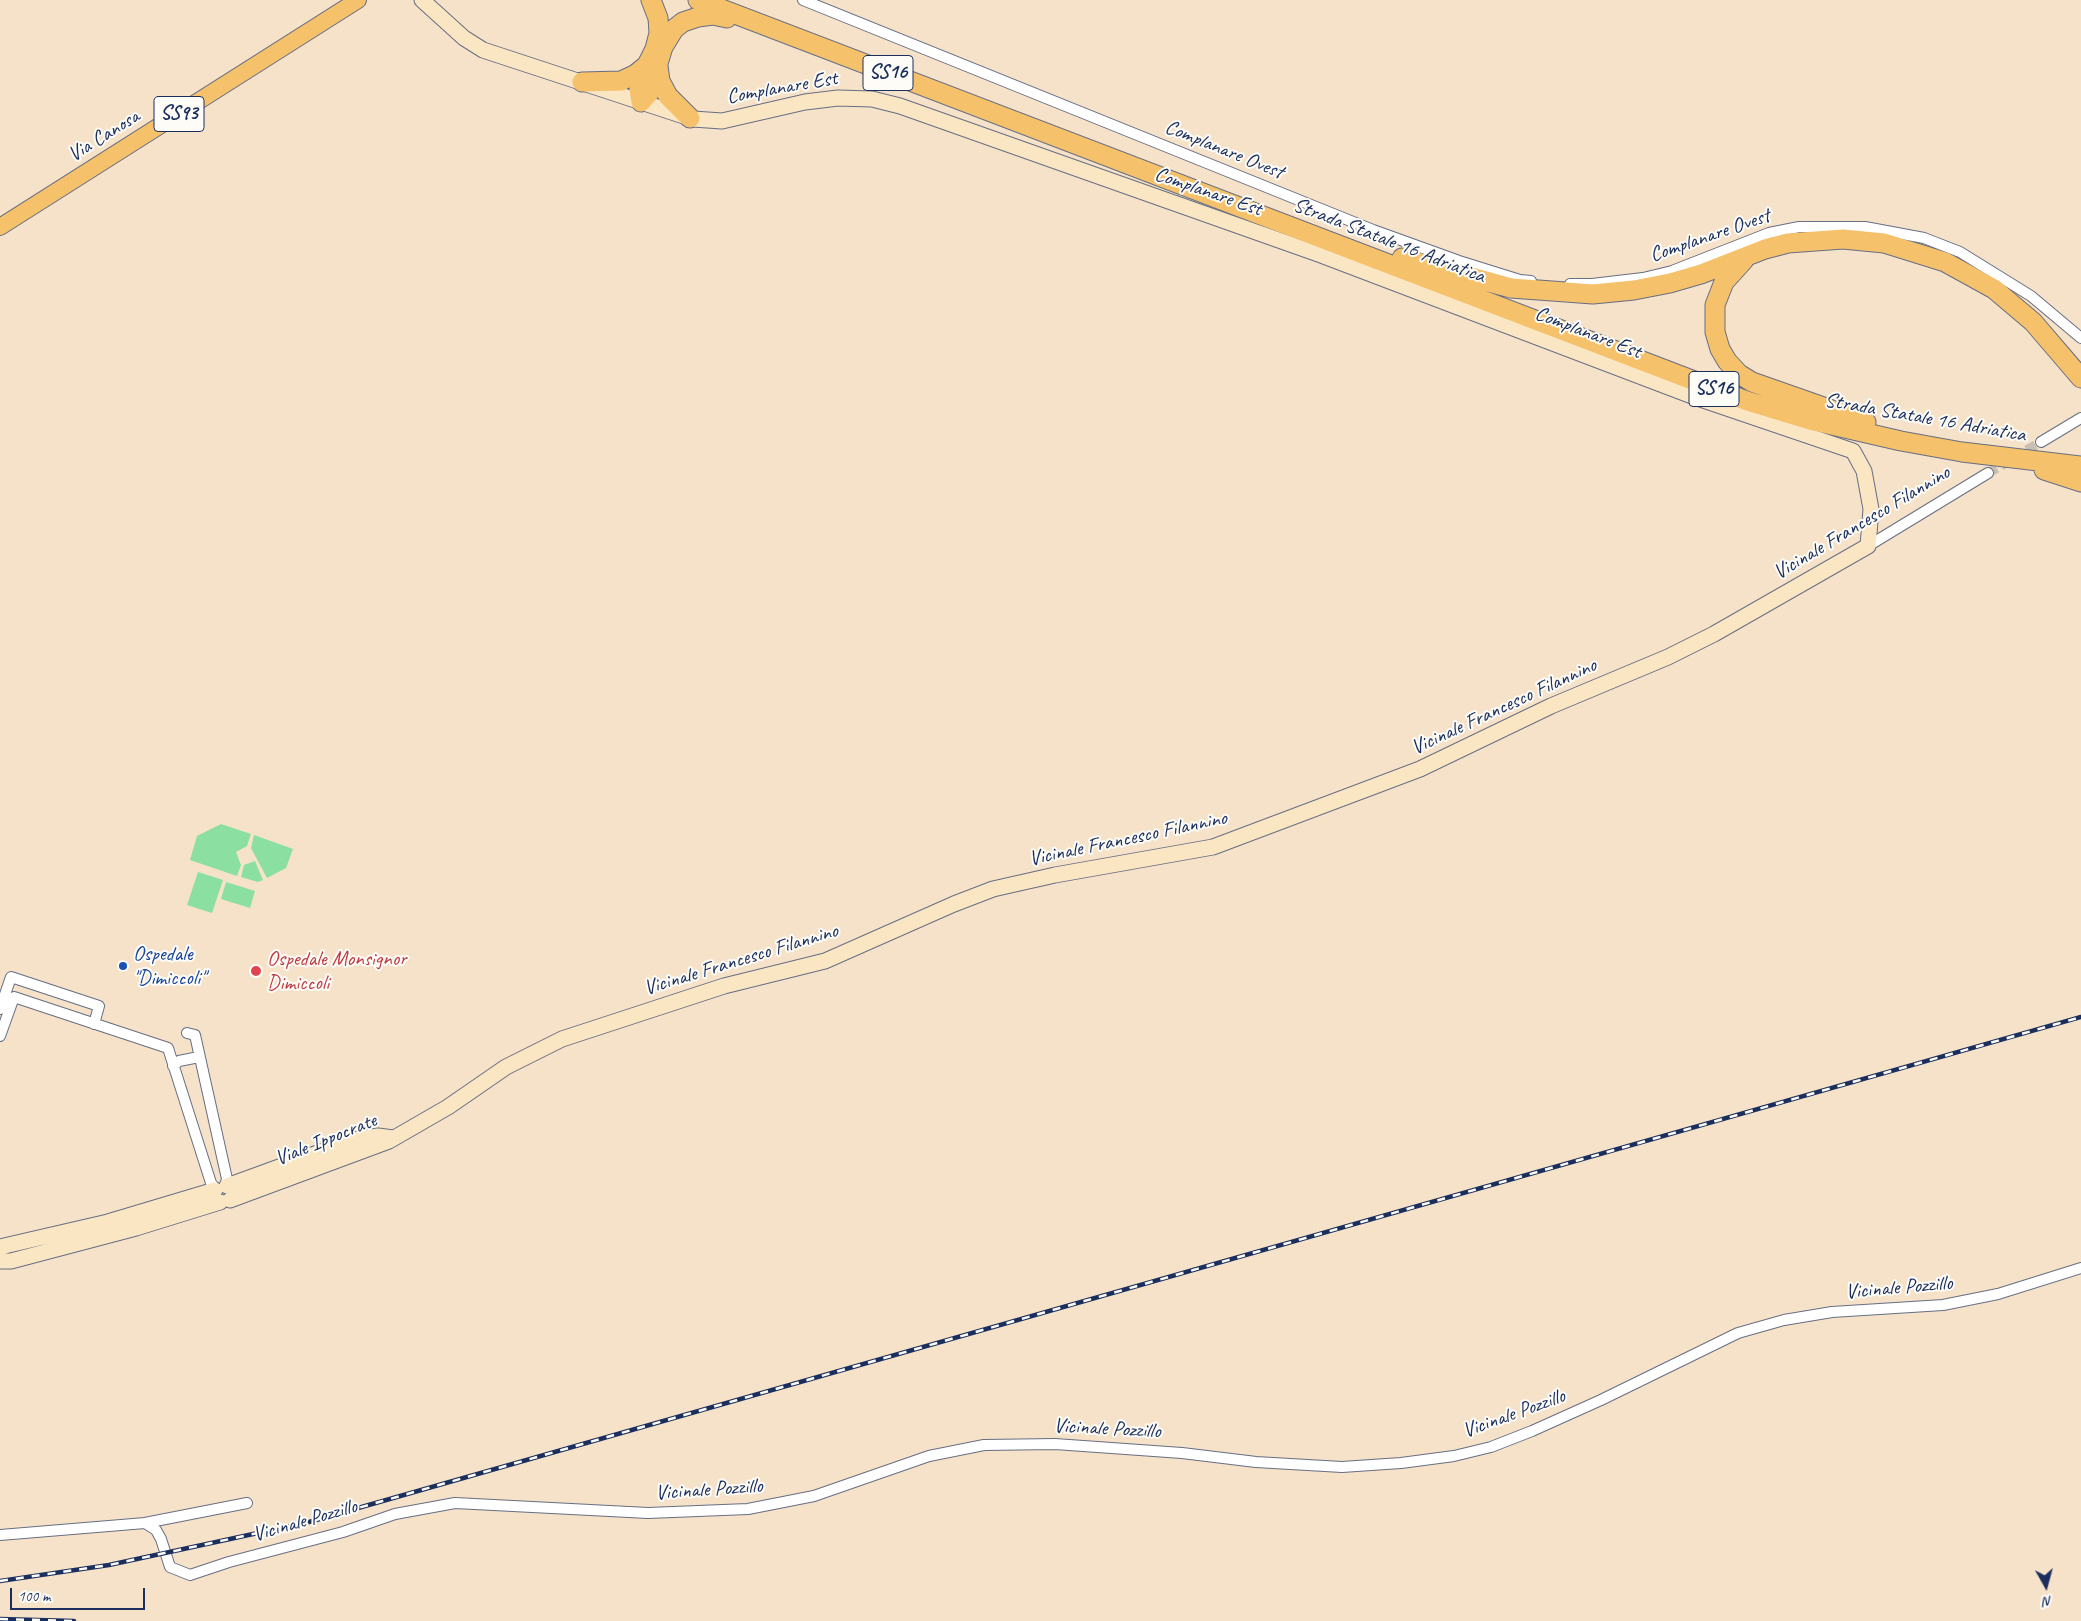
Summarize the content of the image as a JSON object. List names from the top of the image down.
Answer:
{
  "streets": {
    "highway": ["SS16", "Strada Statale 16 Adriatica"],
    "main road": ["SS93", "Via Canosa"],
    "street": [
      "Complanare Est",
      "Complanare Ovest",
      "Vicinale Francesco Filannino",
      "Viale Ippocrate",
      "Vicinale Pozzillo"
    ]
  },
  "crossings": [
    ["SS16", "Complanare Est"],
    ["SS16", "Strada Statale 16 Adriatica"],
    ["Complanare Est", "Vicinale Francesco Filannino"],
    ["Vicinale Francesco Filannino", "Viale Ippocrate"]
  ],
  "places": ["Ospedale \"Dimiccoli\"", "Ospedale Monsignor Dimiccoli"],
  "scale_bar": "100 m",
  "north": "bottom"
}
